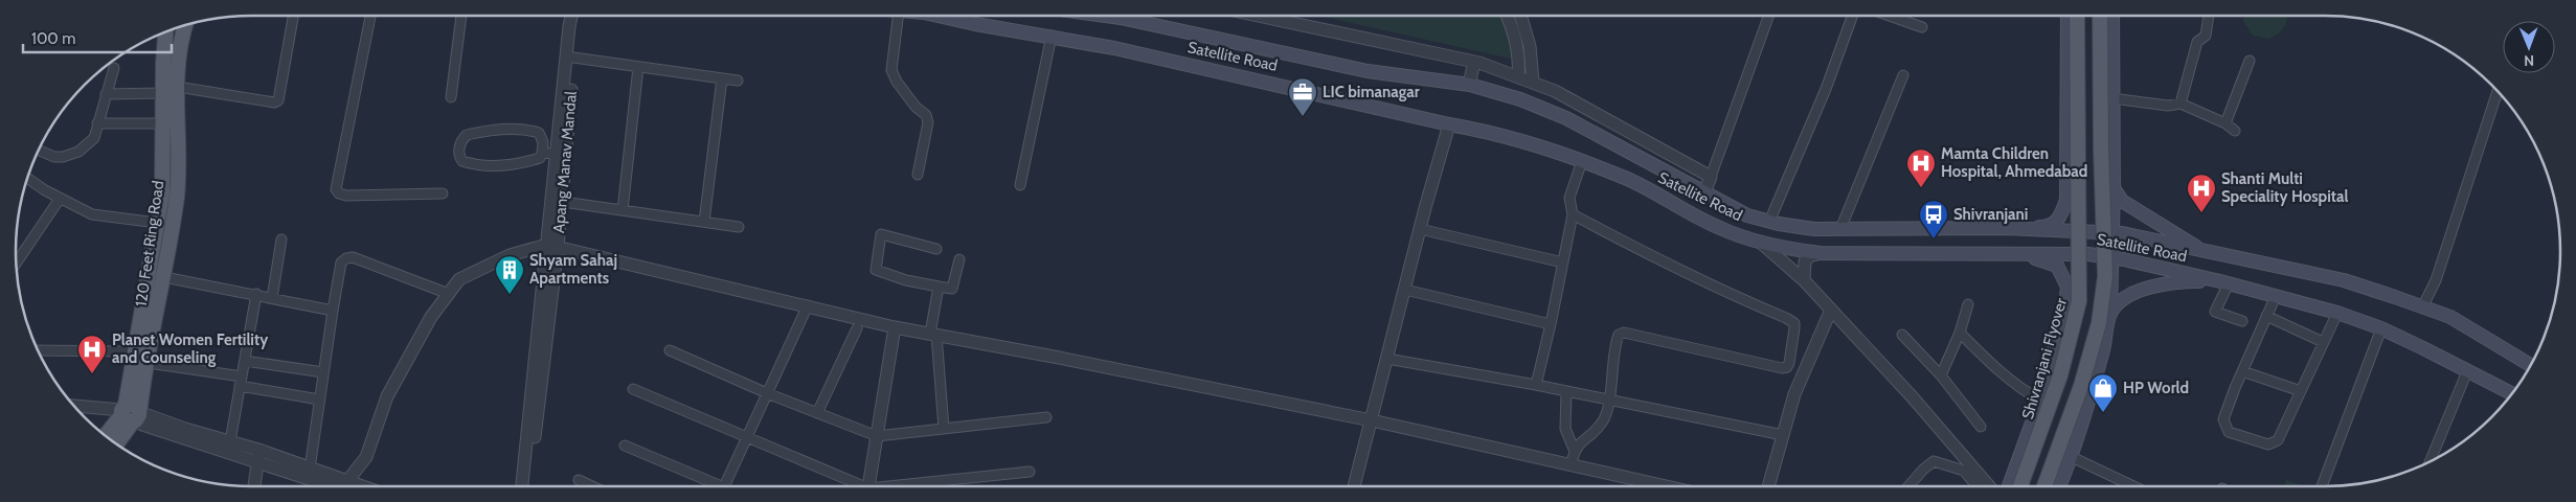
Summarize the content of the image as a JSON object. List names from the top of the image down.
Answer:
{
  "streets": {
    "main road": ["Satellite Road", "120 Feet Ring Road", "Shivranjani Flyover"],
    "street": ["Apang Manav Mandal"]
  },
  "places": {
    "office": ["LIC bimanagar"],
    "hospital": ["Mamta Children Hospital, Ahmedabad", "Shanti Multi Speciality Hospital", "Planet Women Fertility and Counseling"],
    "bus stop": ["Shivranjani"],
    "building": ["Shyam Sahaj Apartments"],
    "shop": ["HP World"]
  },
  "scale_bar": "100 m",
  "north": "bottom"
}
